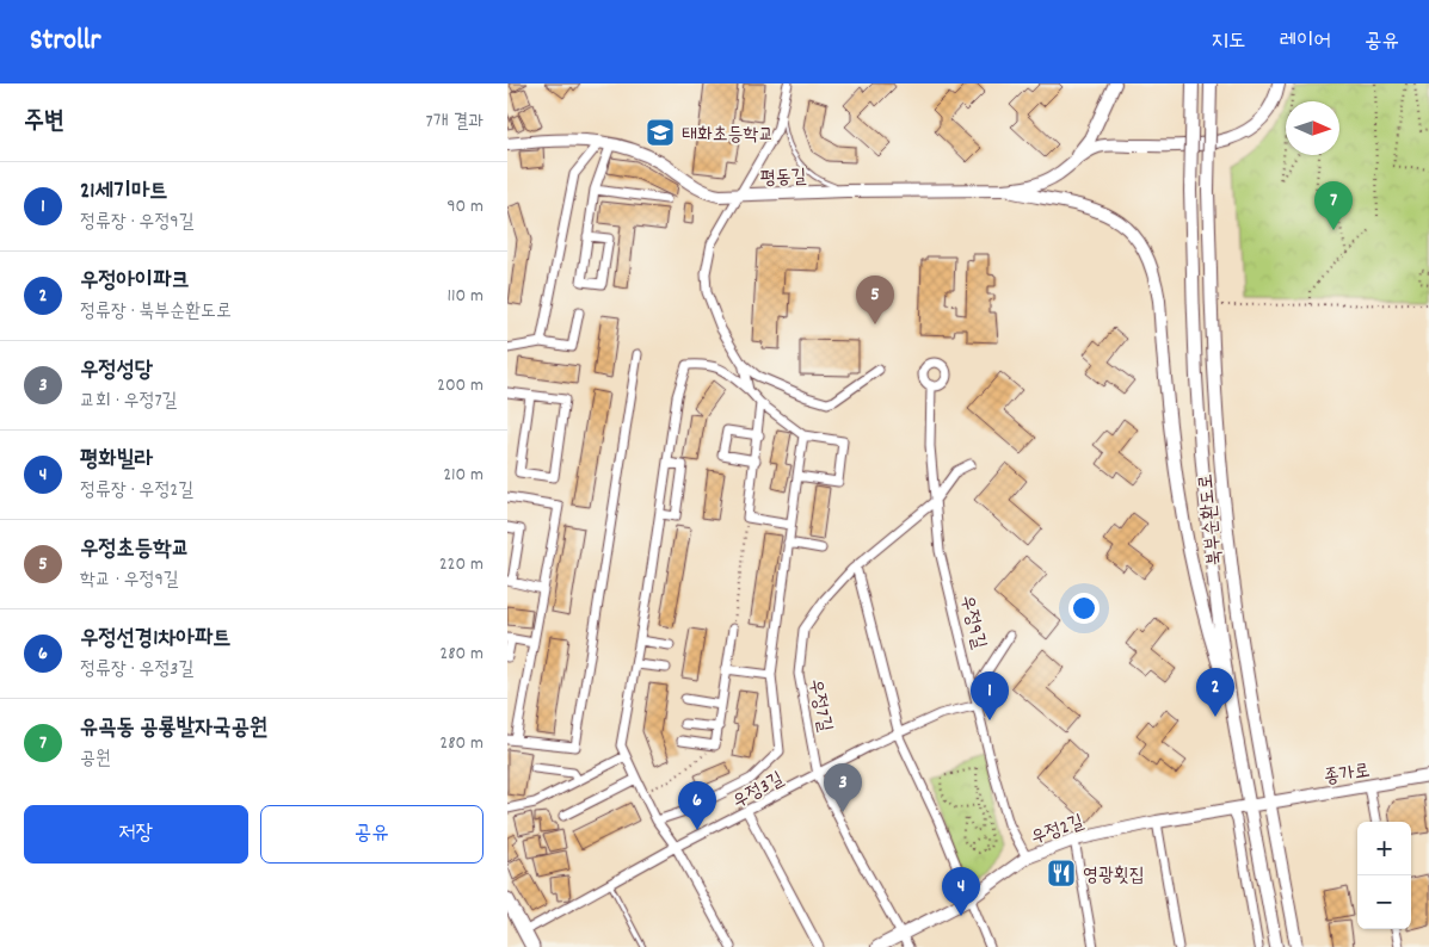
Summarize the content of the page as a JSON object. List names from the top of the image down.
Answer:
{
  "streets": {
    "main road": [
      "평동길",
      "북부순환도로",
      "종가로",
      "우정2길"
    ],
    "street": ["우정9길", "우정7길", "우정3길"]
  },
  "crossings": [
    ["북부순환도로", "종가로"],
    ["북부순환도로", "우정2길"],
    ["우정9길", "우정7길"],
    ["우정9길", "우정3길"],
    ["우정9길", "우정2길"],
    ["우정7길", "우정3길"],
    ["우정7길", "우정2길"],
    ["종가로", "우정2길"]
  ],
  "places": {
    "school or university": ["태화초등학교"],
    "restaurant": ["영광횟집"]
  },
  "north": "right",
  "page": {
    "header": "Strollr",
    "nav": ["지도", "레이어", "공유"],
    "heading": ["주변", "7개 결과"],
    "list": [
      {
        "mark": "1",
        "name": "21세기마트",
        "note": "정류장 · 우정9길",
        "value": "90 m"
      },
      {
        "mark": "2",
        "name": "우정아이파크",
        "note": "정류장 · 북부순환도로",
        "value": "110 m"
      },
      {
        "mark": "3",
        "name": "우정성당",
        "note": "교회 · 우정7길",
        "value": "200 m"
      },
      {
        "mark": "4",
        "name": "평화빌라",
        "note": "정류장 · 우정2길",
        "value": "210 m"
      },
      {
        "mark": "5",
        "name": "우정초등학교",
        "note": "학교 · 우정9길",
        "value": "220 m"
      },
      {
        "mark": "6",
        "name": "우정선경1차아파트",
        "note": "정류장 · 우정3길",
        "value": "280 m"
      },
      {
        "mark": "7",
        "name": "유곡동 공룡발자국공원",
        "note": "공원",
        "value": "280 m"
      }
    ],
    "pins": [
      "7",
      "5",
      "2",
      "1",
      "3",
      "6",
      "4"
    ],
    "buttons": ["저장", "공유"],
    "map_buttons": ["+", "−"]
  }
}
